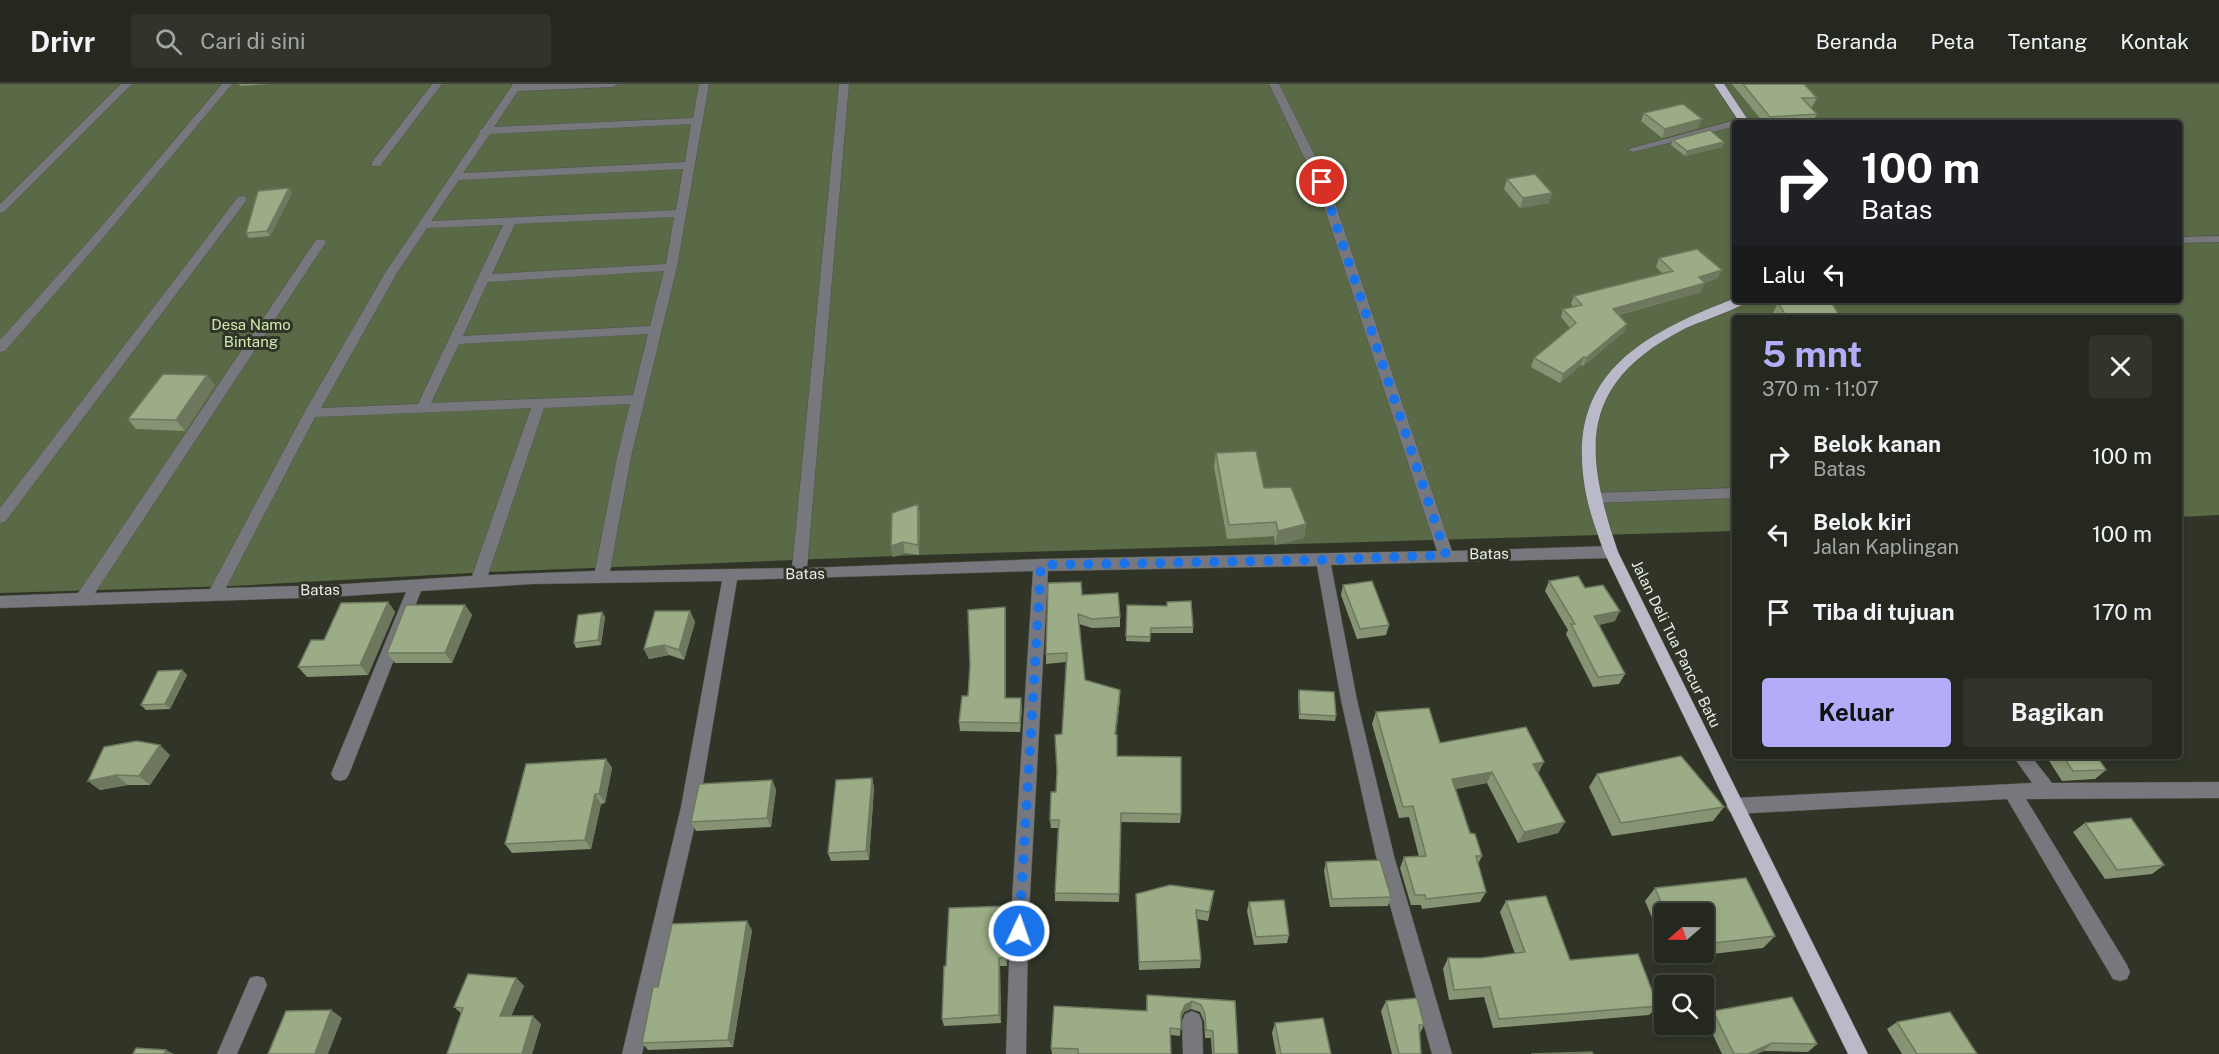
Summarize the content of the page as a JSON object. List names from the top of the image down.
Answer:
{
  "streets": {
    "main road": ["Jalan Deli Tua Pancur Batu"],
    "street": ["Batas"]
  },
  "crossings": [
    ["Batas", "Jalan Deli Tua Pancur Batu"]
  ],
  "parks": ["Desa Namo Bintang"],
  "north": "left",
  "page": {
    "header": "Drivr",
    "search": "Cari di sini",
    "nav": [
      "Beranda",
      "Peta",
      "Tentang",
      "Kontak"
    ],
    "turn": ["100 m", "Batas"],
    "then": "Lalu",
    "heading": ["5 mnt", "370 m · 11:07"],
    "list": [
      {
        "name": "Belok kanan",
        "note": "Batas",
        "value": "100 m"
      },
      {
        "name": "Belok kiri",
        "note": "Jalan Kaplingan",
        "value": "100 m"
      },
      {
        "name": "Tiba di tujuan",
        "value": "170 m"
      }
    ],
    "buttons": ["Keluar", "Bagikan"]
  }
}
